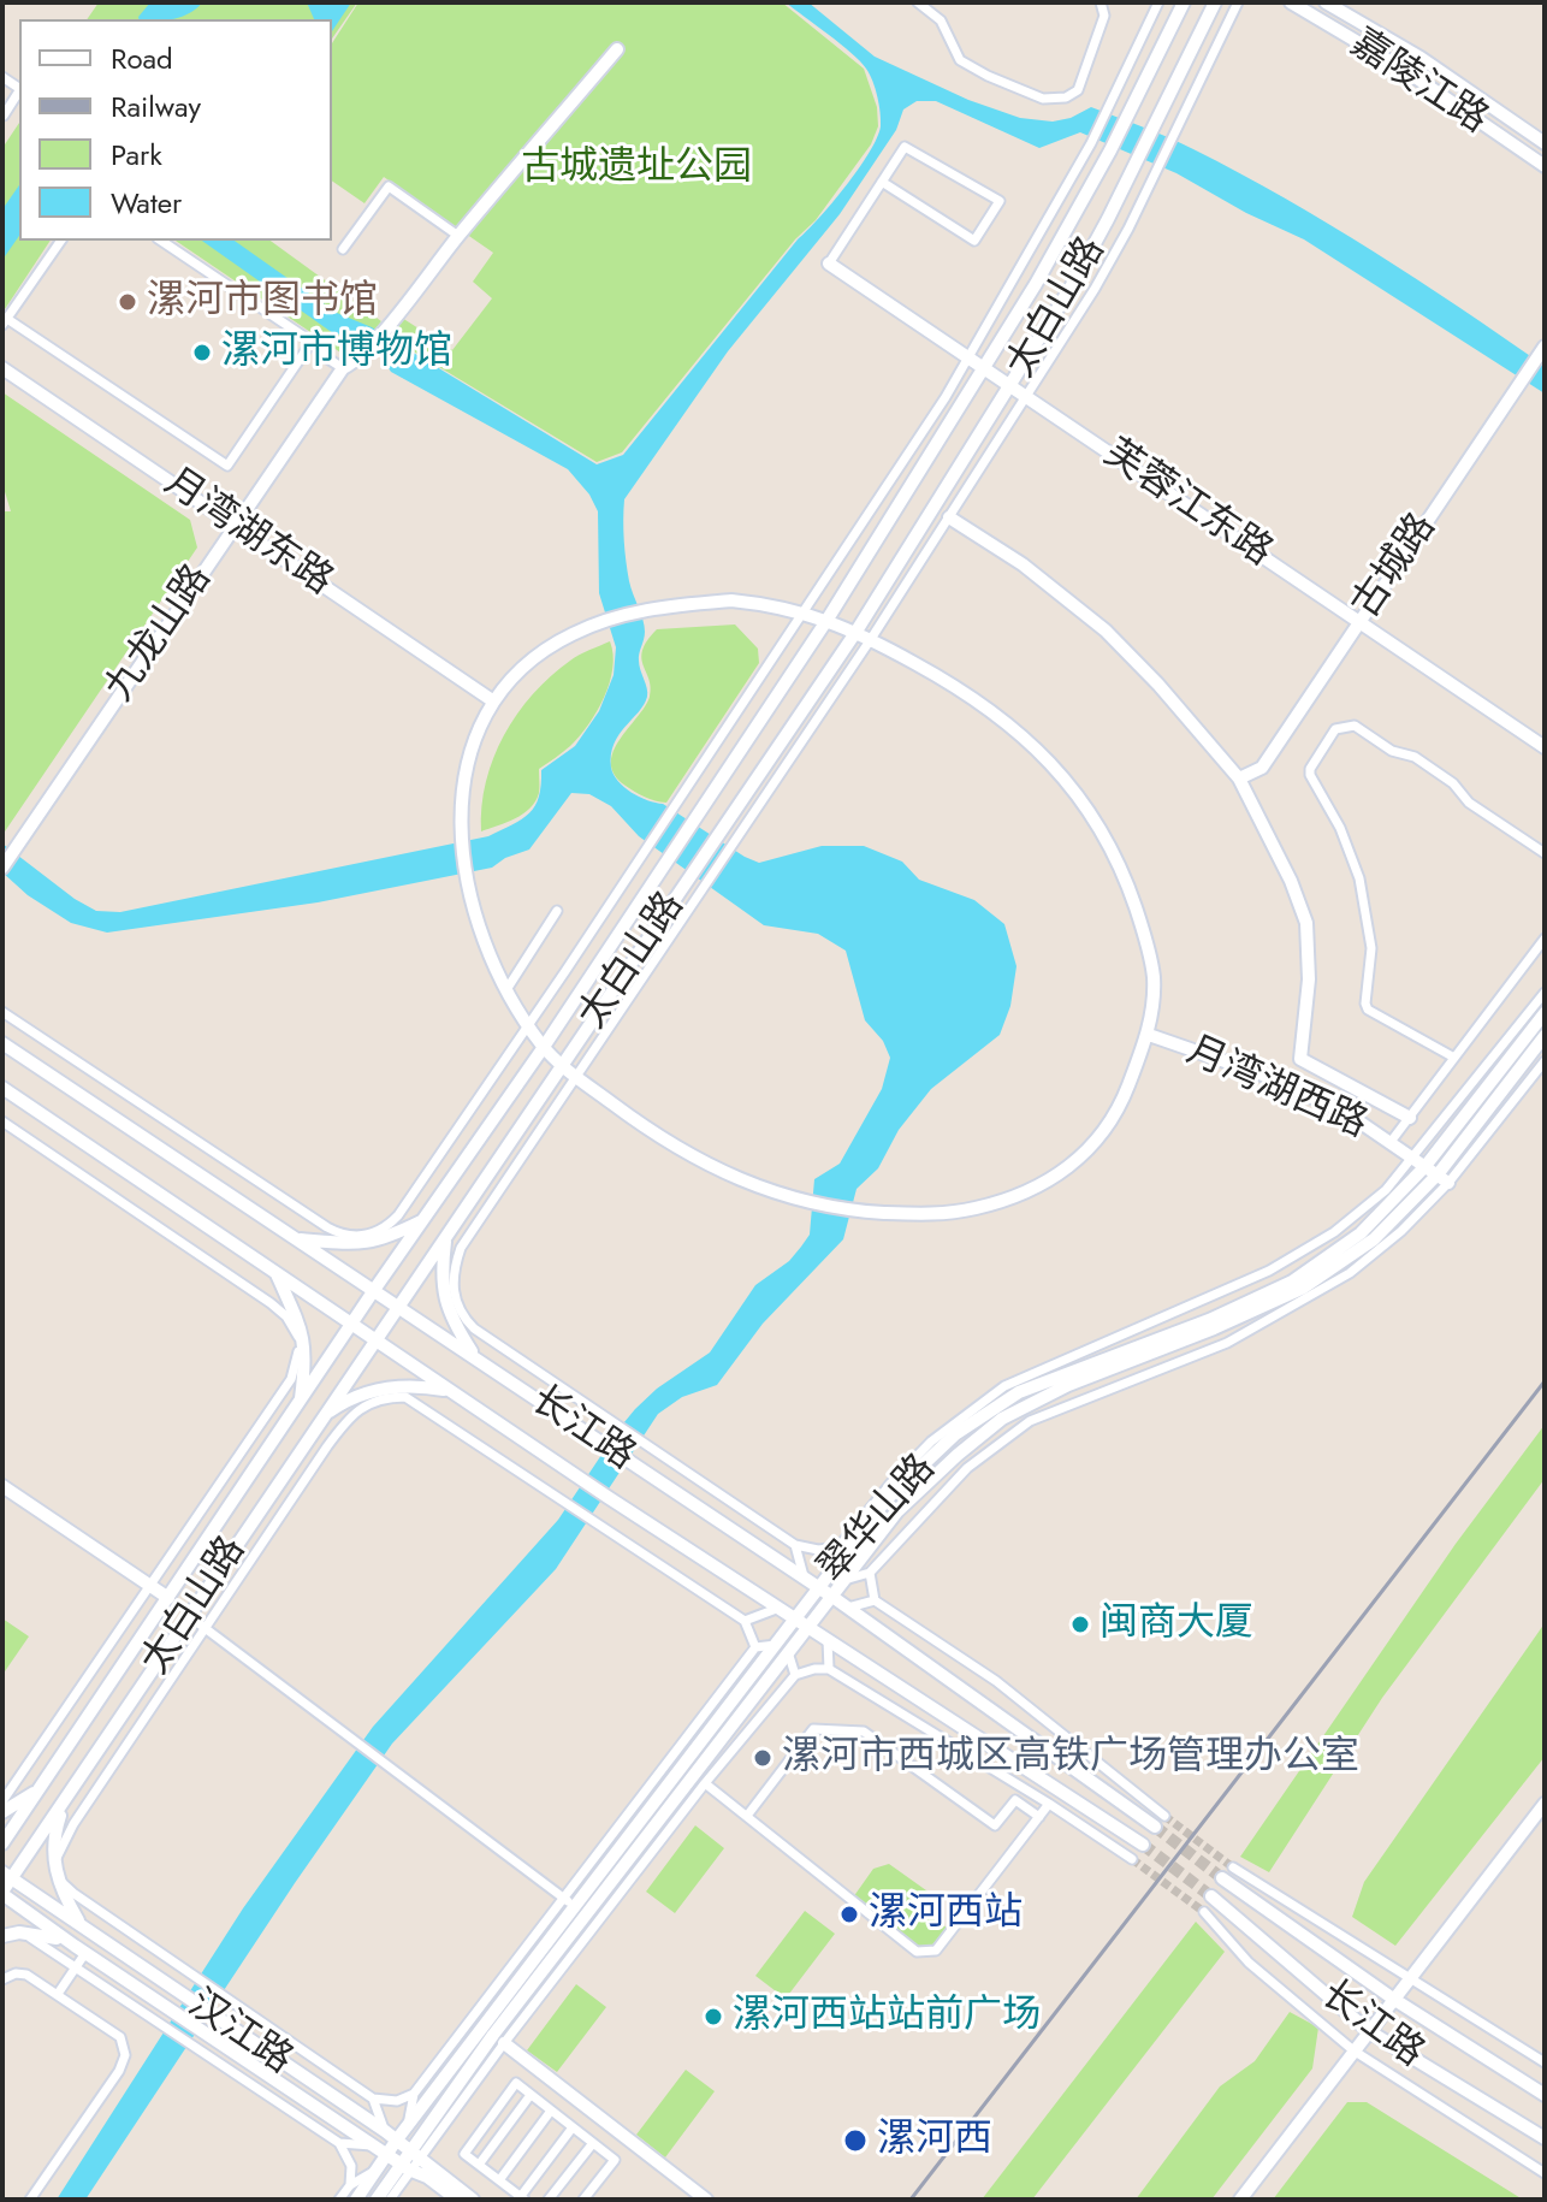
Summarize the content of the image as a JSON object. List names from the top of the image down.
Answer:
{
  "streets": {
    "main road": [
      "嘉陵江路",
      "太白山路",
      "芙蓉江东路",
      "月湾湖东路",
      "古城路",
      "九龙山路",
      "月湾湖西路",
      "长江路",
      "翠华山路",
      "汉江路"
    ]
  },
  "crossings": [
    ["太白山路", "芙蓉江东路"],
    ["太白山路", "月湾湖西路"],
    ["太白山路", "长江路"],
    ["太白山路", "汉江路"],
    ["芙蓉江东路", "古城路"],
    ["月湾湖东路", "九龙山路"],
    ["月湾湖西路", "翠华山路"],
    ["长江路", "翠华山路"],
    ["翠华山路", "汉江路"]
  ],
  "parks": ["古城遗址公园"],
  "places": [
    "漯河市图书馆",
    "漯河市博物馆",
    "闽商大厦",
    "漯河市西城区高铁广场管理办公室",
    "漯河西站",
    "漯河西站站前广场",
    "漯河西"
  ],
  "legend": [
    "Road",
    "Railway",
    "Park",
    "Water"
  ]
}
